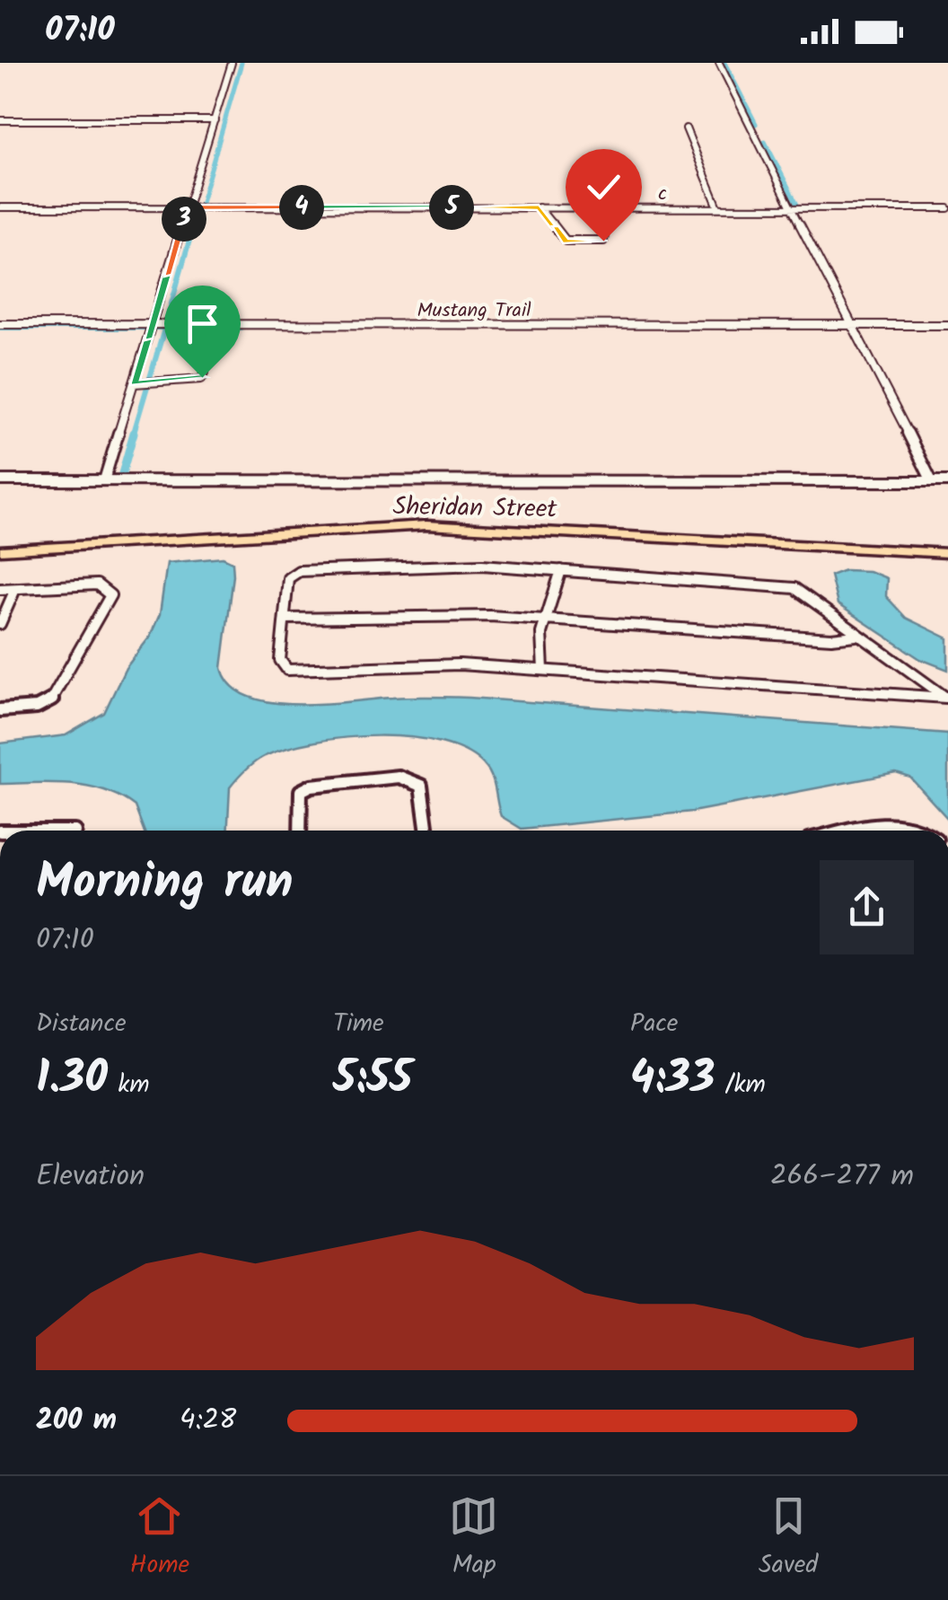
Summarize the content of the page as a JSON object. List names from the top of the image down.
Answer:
{
  "streets": {
    "main road": ["Sheridan Street"],
    "street": ["c", "Mustang Trail"]
  },
  "page": {
    "status": "07:10",
    "pins": ["4", "5", "3"],
    "heading": ["Morning run", "07:10"],
    "stats": [
      ["Distance", "1.30 km"],
      ["Time", "5:55"],
      ["Pace", "4:33 /km"]
    ],
    "chart": ["Elevation", "266–277 m"],
    "list": [
      {
        "name": "200 m",
        "note": "4:28"
      }
    ],
    "tabs": ["Home", "Map", "Saved"]
  }
}
